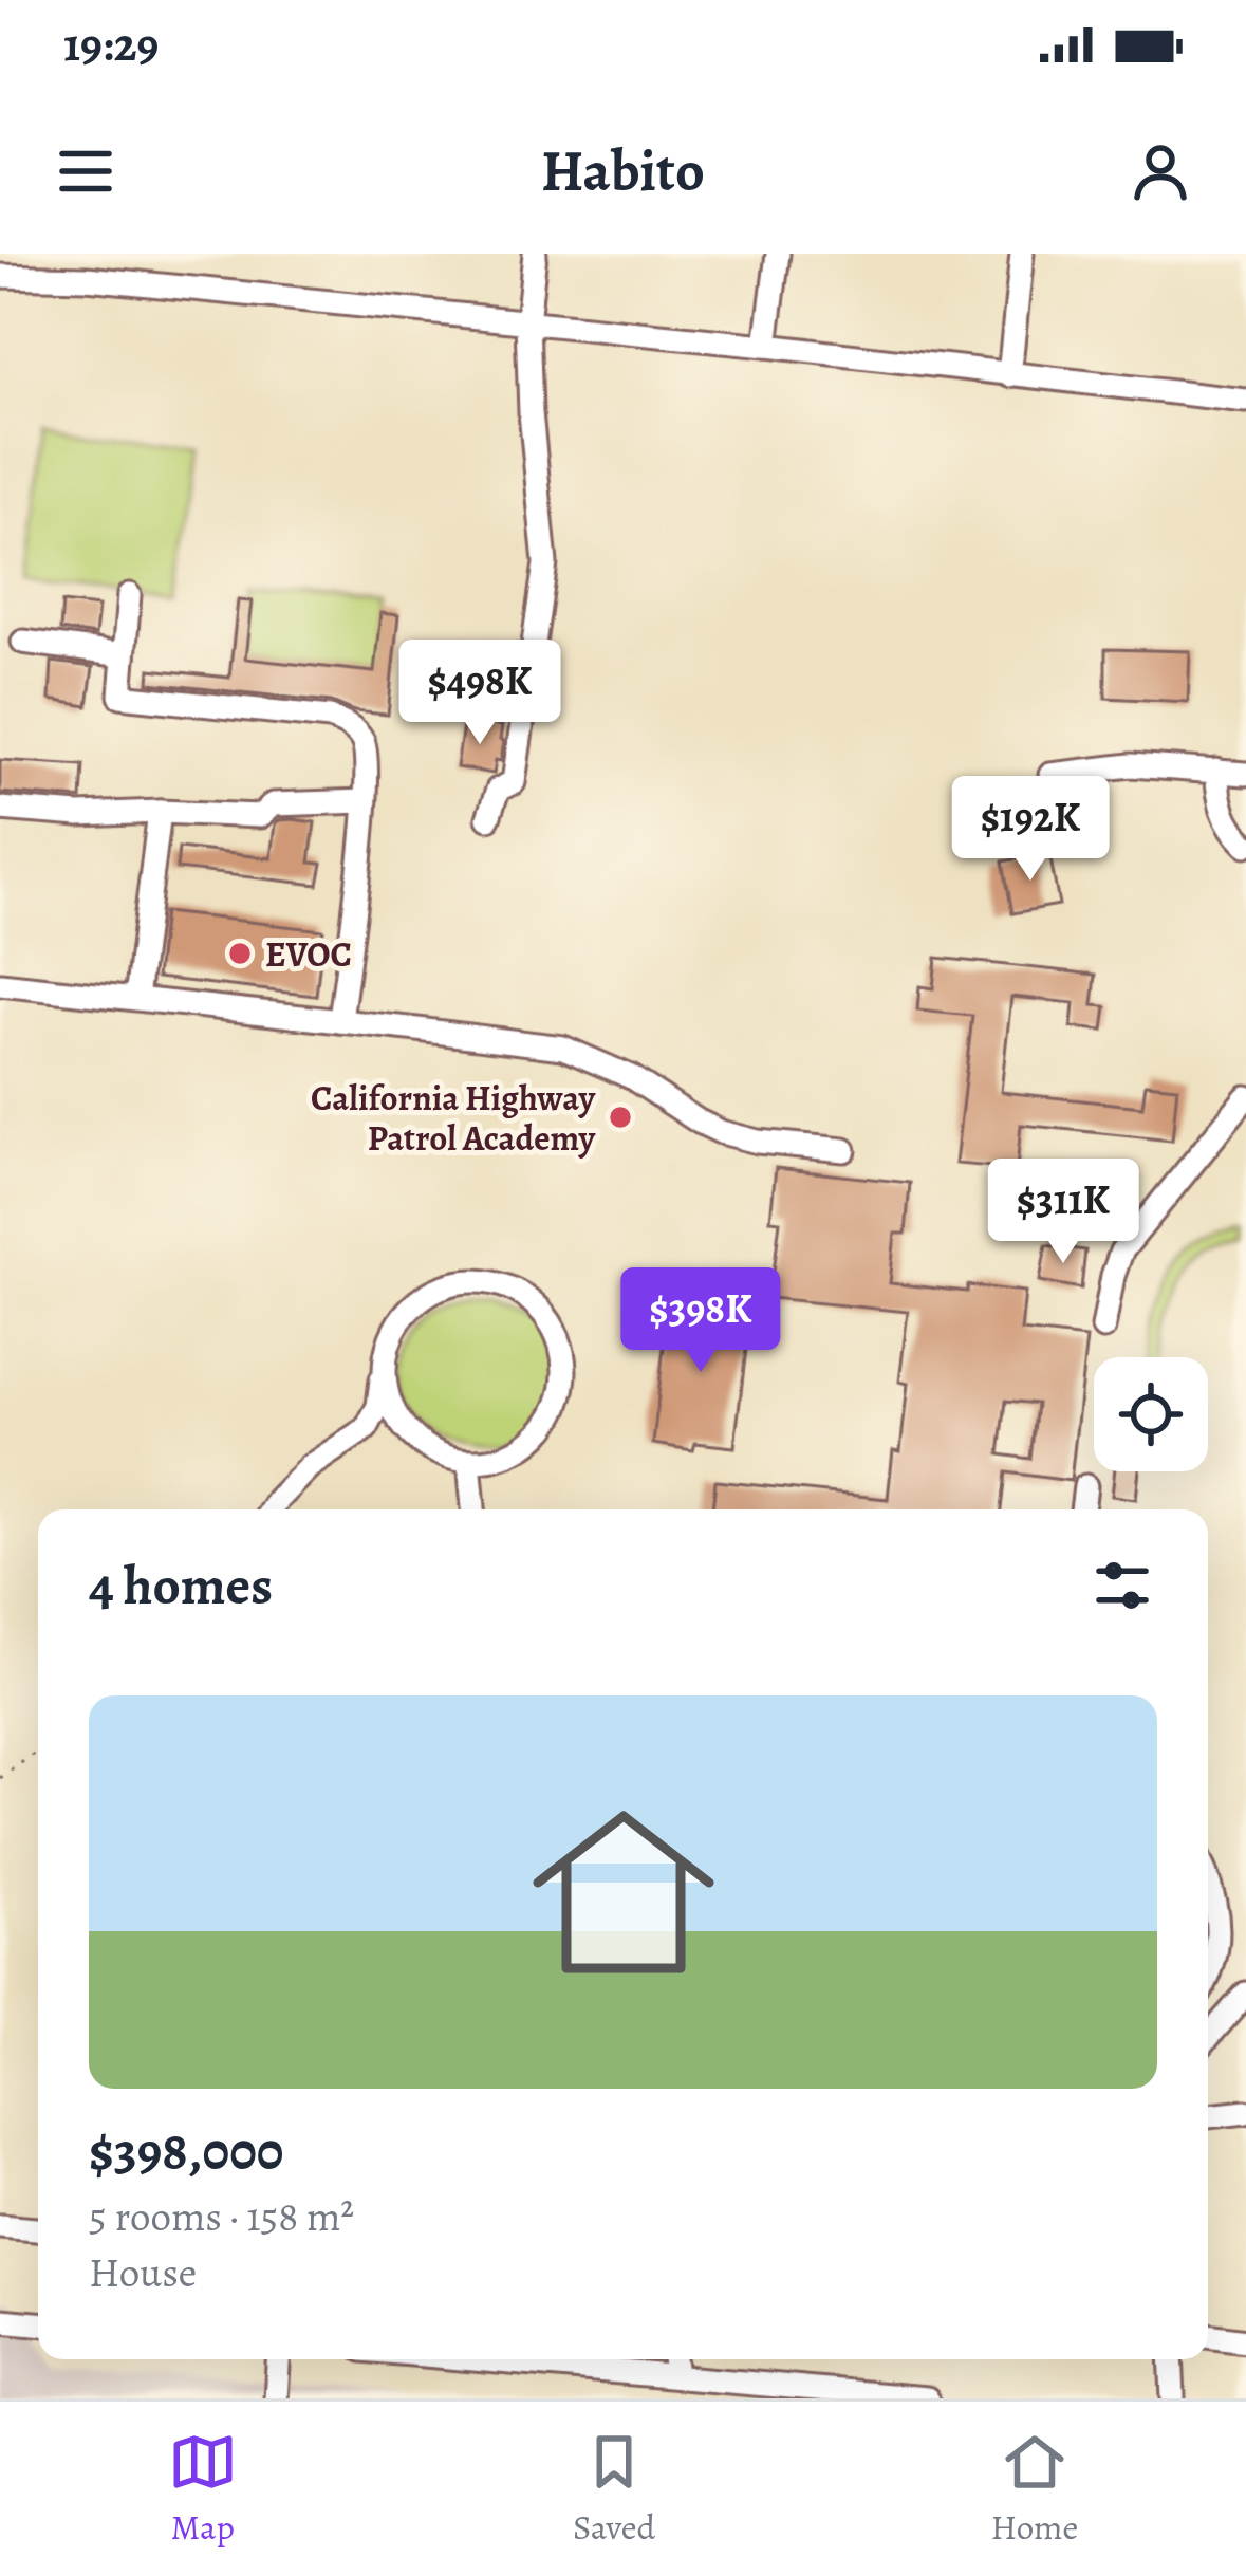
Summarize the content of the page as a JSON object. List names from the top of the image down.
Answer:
{
  "places": ["EVOC", "California Highway Patrol Academy"],
  "page": {
    "status": "19:29",
    "header": "Habito",
    "price": [
      "$498K",
      "$192K",
      "$311K",
      "$398K"
    ],
    "heading": "4 homes",
    "list": [
      {
        "name": "$398,000",
        "note": "5 rooms · 158 m² · House"
      }
    ],
    "tabs": ["Map", "Saved", "Home"]
  }
}
